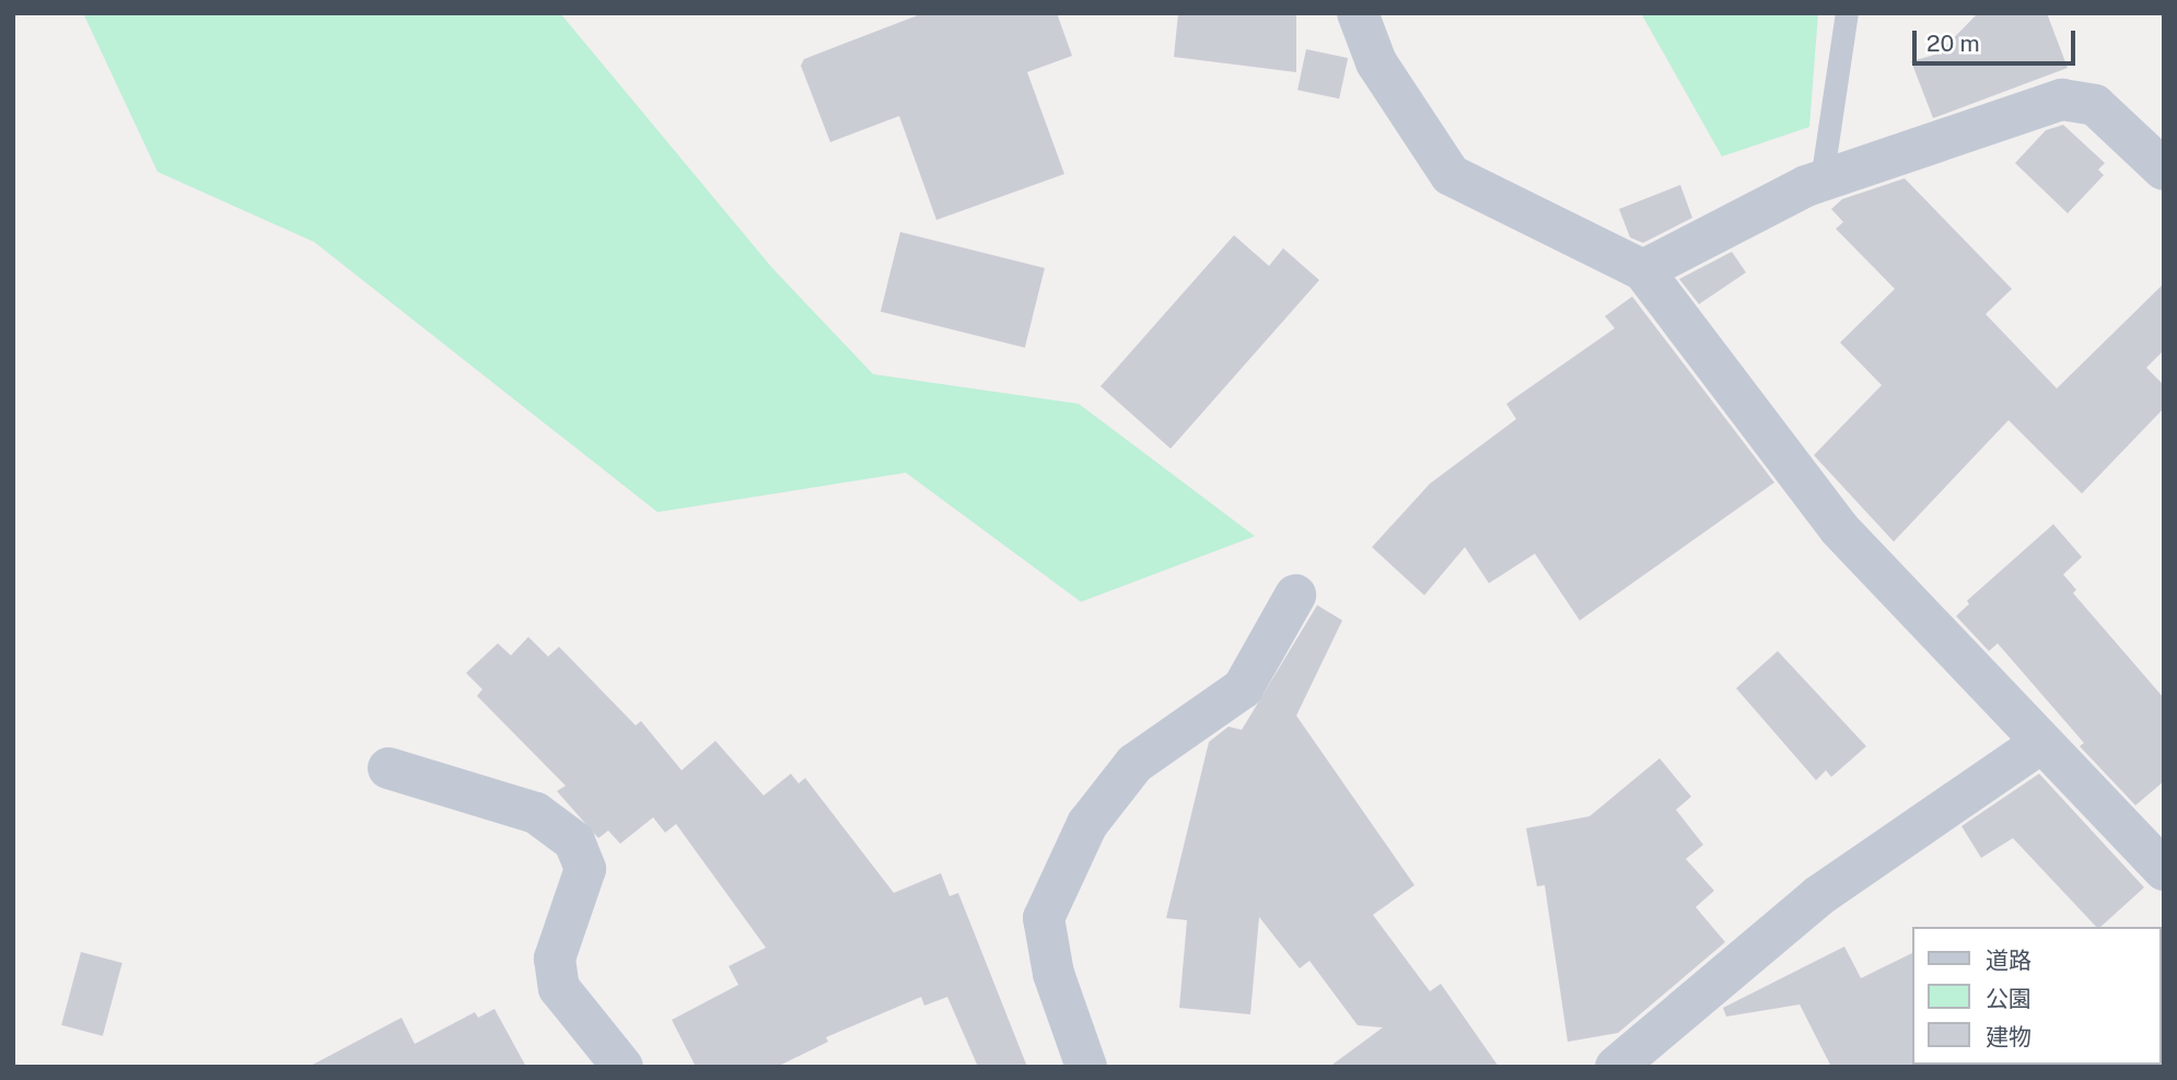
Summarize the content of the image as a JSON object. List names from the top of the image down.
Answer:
{
  "legend": ["道路", "公園", "建物"],
  "scale_bar": "20 m"
}
